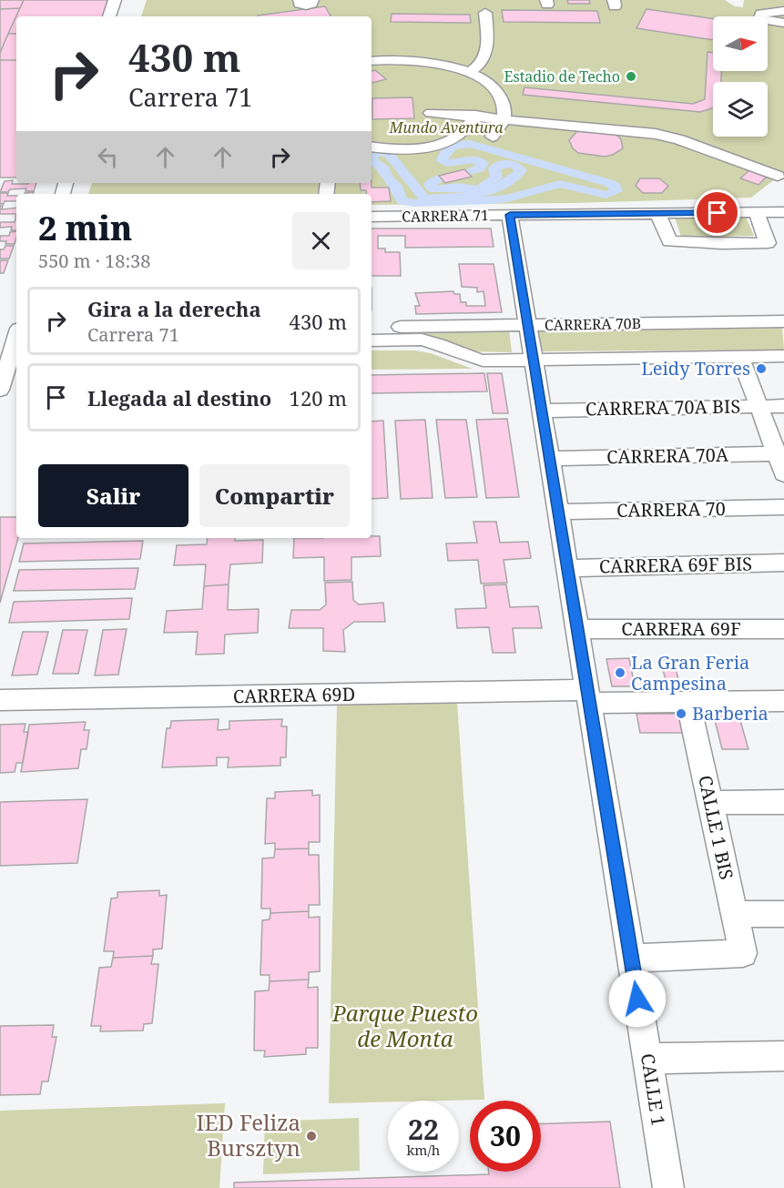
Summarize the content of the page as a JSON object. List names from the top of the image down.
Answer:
{
  "streets": {
    "street": [
      "CARRERA 71",
      "CARRERA 70B",
      "CARRERA 70A BIS",
      "CARRERA 70A",
      "CARRERA 70",
      "CARRERA 69F BIS",
      "CARRERA 69F",
      "CARRERA 69D",
      "CALLE 1 BIS",
      "CALLE 1"
    ]
  },
  "crossings": [
    ["CARRERA 71", "CALLE 1"],
    ["CARRERA 70B", "CALLE 1"],
    ["CARRERA 70A BIS", "CALLE 1"],
    ["CARRERA 70A", "CALLE 1"],
    ["CARRERA 70", "CALLE 1"],
    ["CARRERA 69F BIS", "CALLE 1"],
    ["CARRERA 69F", "CALLE 1"],
    ["CARRERA 69D", "CALLE 1 BIS"],
    ["CARRERA 69D", "CALLE 1"],
    ["CALLE 1 BIS", "CALLE 1"]
  ],
  "parks": ["Mundo Aventura", "Parque Puesto de Monta"],
  "places": [
    "Estadio de Techo",
    "Leidy Torres",
    "La Gran Feria Campesina",
    "Barberia",
    "IED Feliza Bursztyn"
  ],
  "north": "right",
  "page": {
    "turn": ["430 m", "Carrera 71"],
    "heading": ["2 min", "550 m · 18:38"],
    "list": [
      {
        "name": "Gira a la derecha",
        "note": "Carrera 71",
        "value": "430 m"
      },
      {
        "name": "Llegada al destino",
        "value": "120 m"
      }
    ],
    "buttons": ["Salir", "Compartir"],
    "speed": "22 km/h",
    "limit": "30"
  }
}
